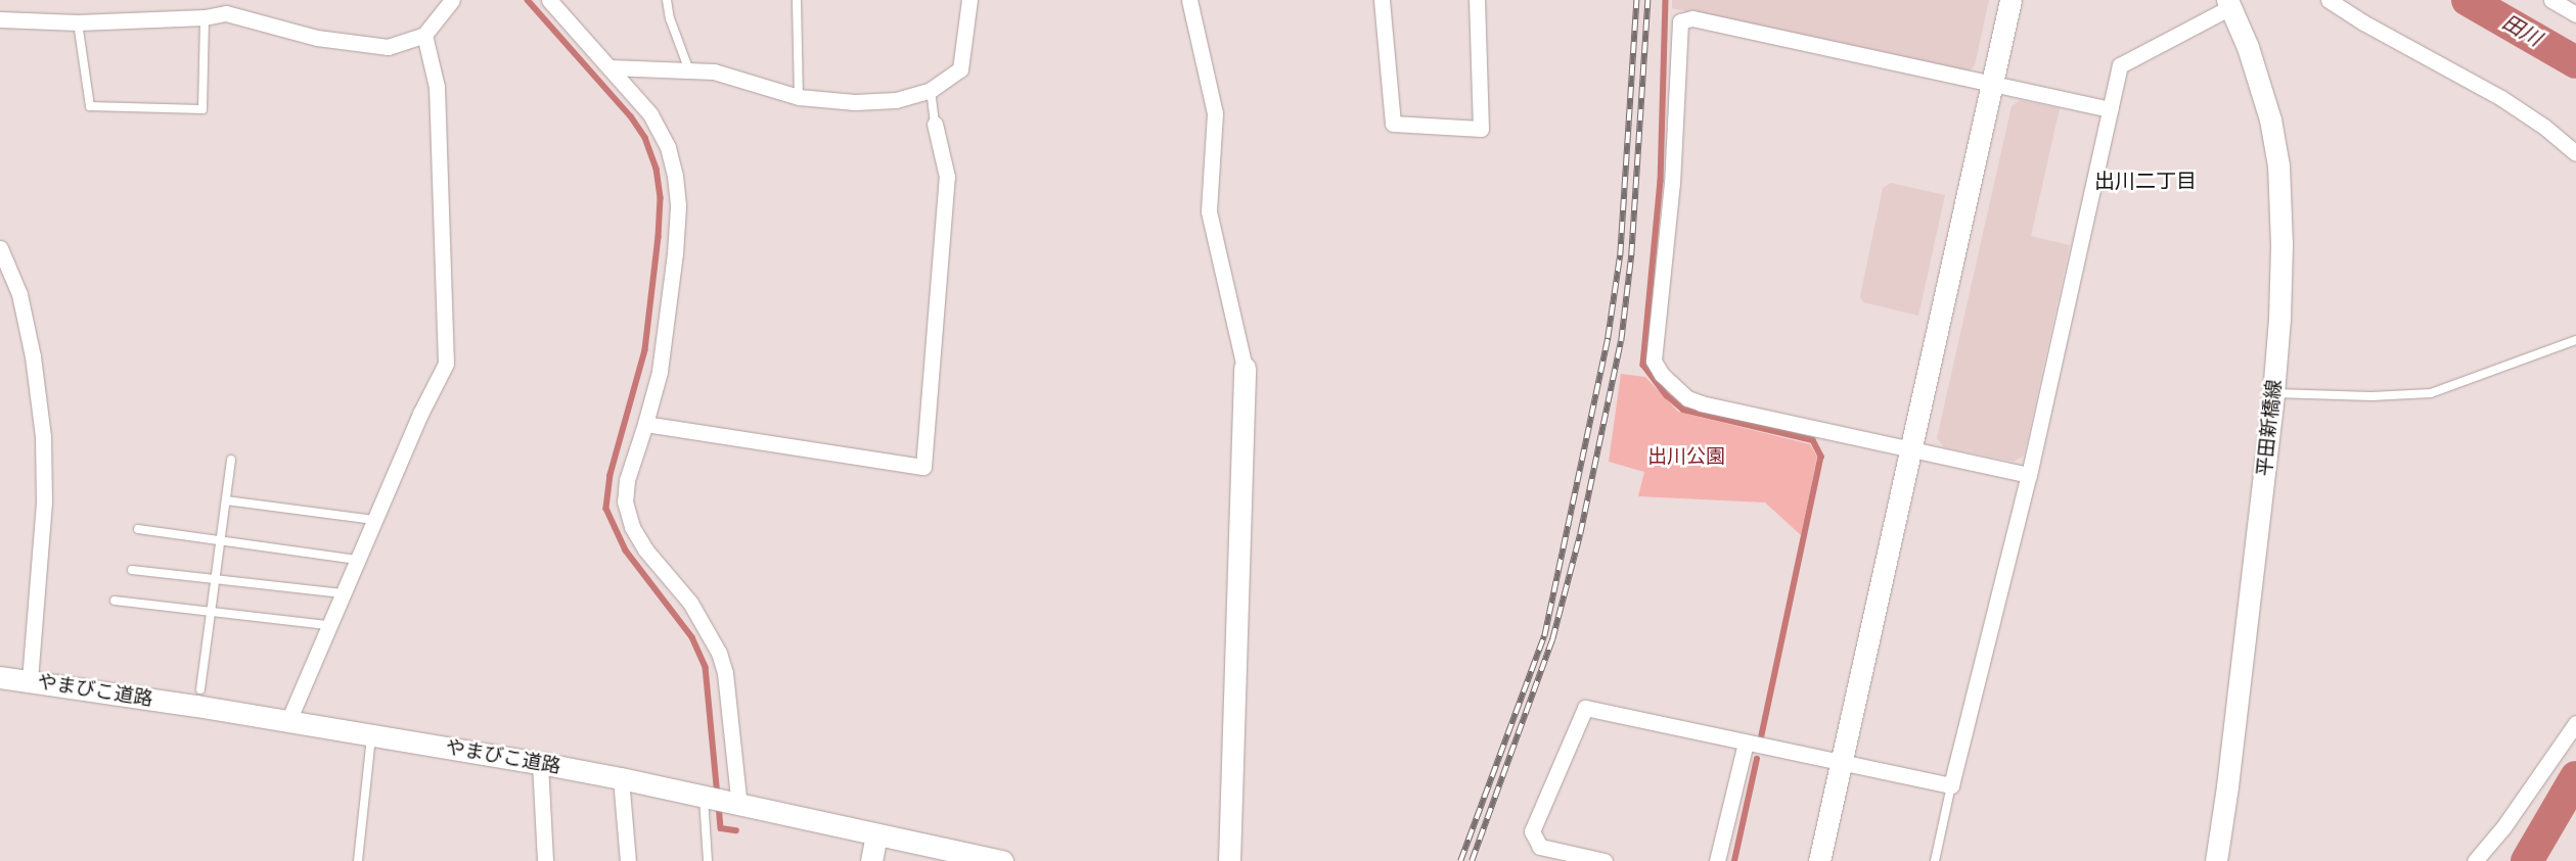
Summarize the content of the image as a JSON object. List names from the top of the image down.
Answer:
{
  "streets": {
    "street": ["平田新橋線", "やまびこ道路"]
  },
  "districts": ["出川二丁目"],
  "water": ["田川"],
  "parks": ["出川公園"]
}
